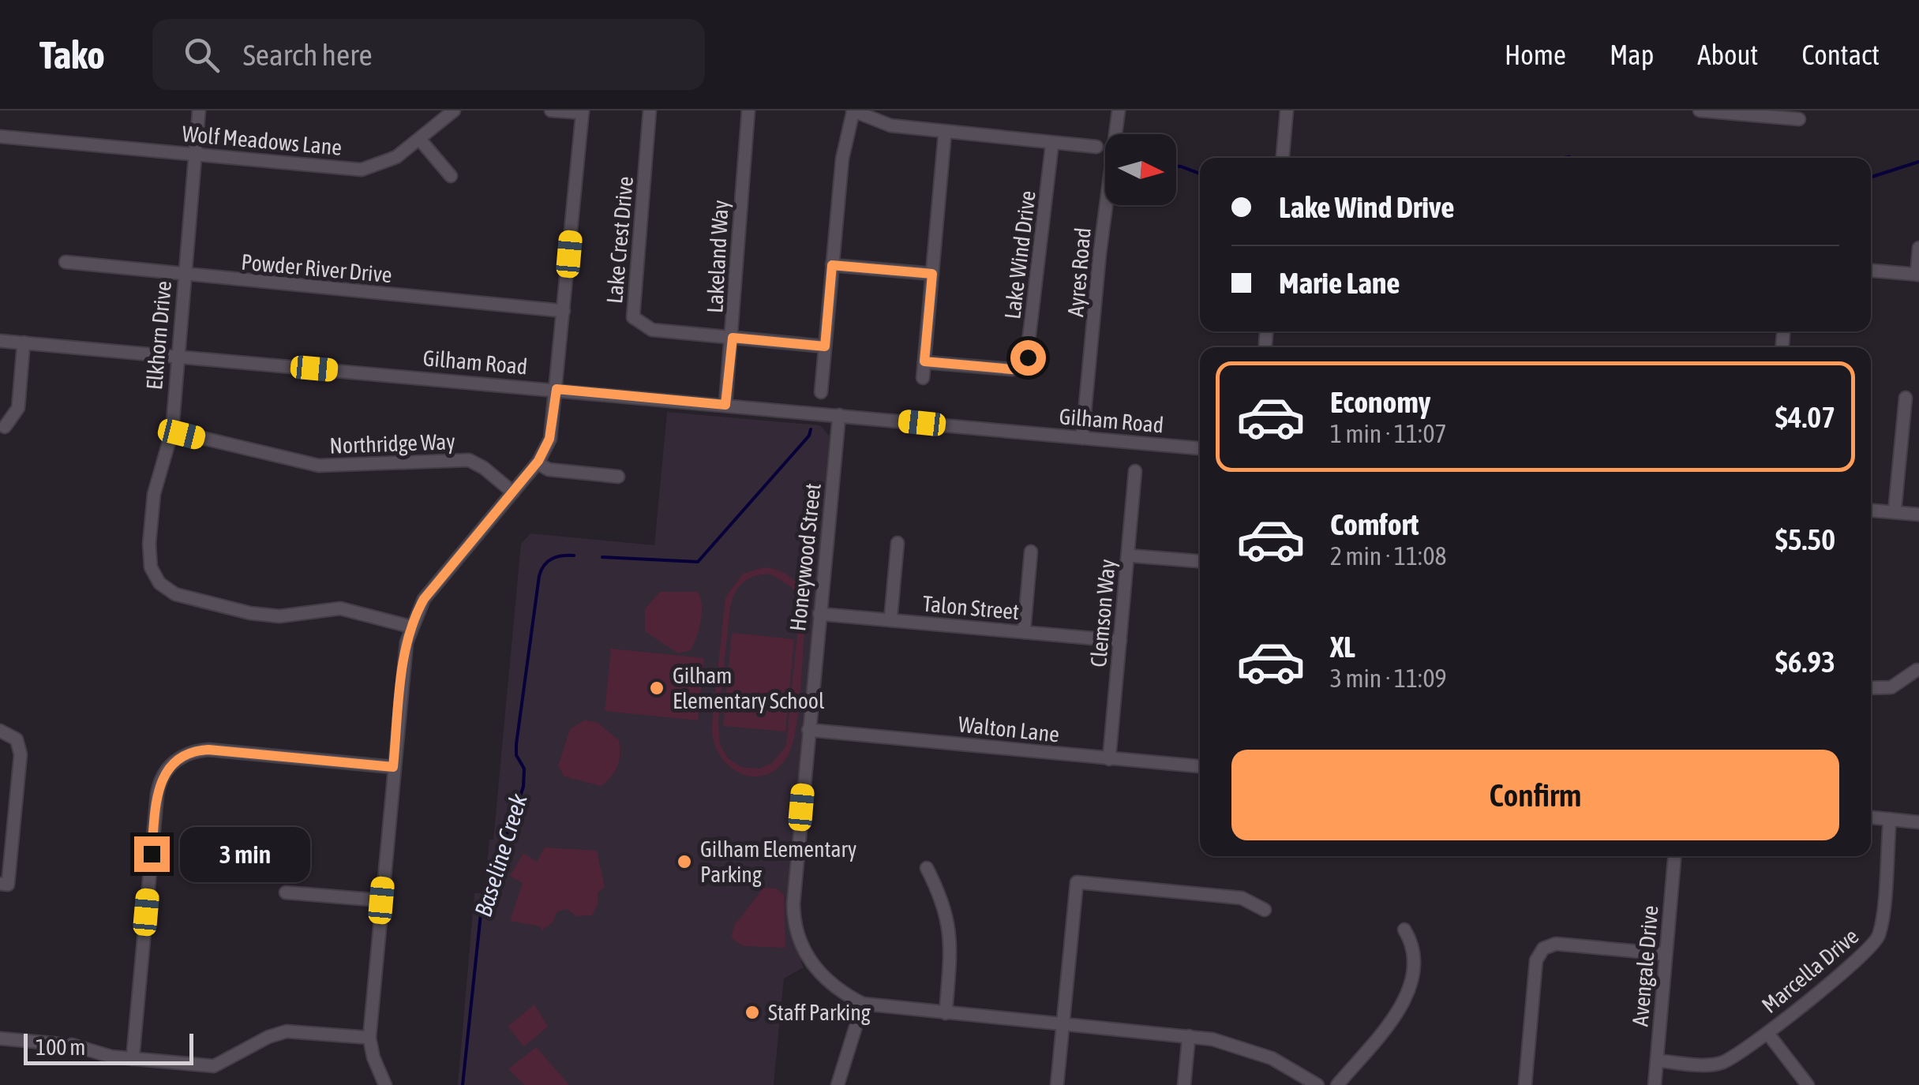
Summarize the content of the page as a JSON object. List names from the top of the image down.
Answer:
{
  "streets": {
    "street": [
      "Wolf Meadows Lane",
      "Lake Crest Drive",
      "Lake Wind Drive",
      "Lakeland Way",
      "Powder River Drive",
      "Ayres Road",
      "Elkhorn Drive",
      "Gilham Road",
      "Northridge Way",
      "Honeywood Street",
      "Talon Street",
      "Clemson Way",
      "Walton Lane",
      "Avengale Drive",
      "Marcella Drive"
    ]
  },
  "crossings": [
    ["Wolf Meadows Lane", "Elkhorn Drive"],
    ["Lake Crest Drive", "Lakeland Way"],
    ["Lakeland Way", "Gilham Road"],
    ["Powder River Drive", "Elkhorn Drive"],
    ["Ayres Road", "Gilham Road"],
    ["Elkhorn Drive", "Gilham Road"],
    ["Elkhorn Drive", "Northridge Way"],
    ["Gilham Road", "Honeywood Street"],
    ["Honeywood Street", "Talon Street"],
    ["Honeywood Street", "Walton Lane"],
    ["Talon Street", "Clemson Way"],
    ["Clemson Way", "Walton Lane"],
    ["Avengale Drive", "Marcella Drive"]
  ],
  "water": ["Baseline Creek"],
  "places": ["Gilham Elementary School", "Gilham Elementary Parking", "Staff Parking"],
  "scale_bar": "100 m",
  "north": "right",
  "page": {
    "header": "Tako",
    "search": "Search here",
    "nav": [
      "Home",
      "Map",
      "About",
      "Contact"
    ],
    "banner": ["Lake Wind Drive", "Marie Lane"],
    "list": [
      {
        "name": "Economy",
        "note": "1 min · 11:07",
        "value": "$4.07"
      },
      {
        "name": "Comfort",
        "note": "2 min · 11:08",
        "value": "$5.50"
      },
      {
        "name": "XL",
        "note": "3 min · 11:09",
        "value": "$6.93"
      }
    ],
    "buttons": "Confirm",
    "bubble": "3 min",
    "scale": "100 m"
  }
}
